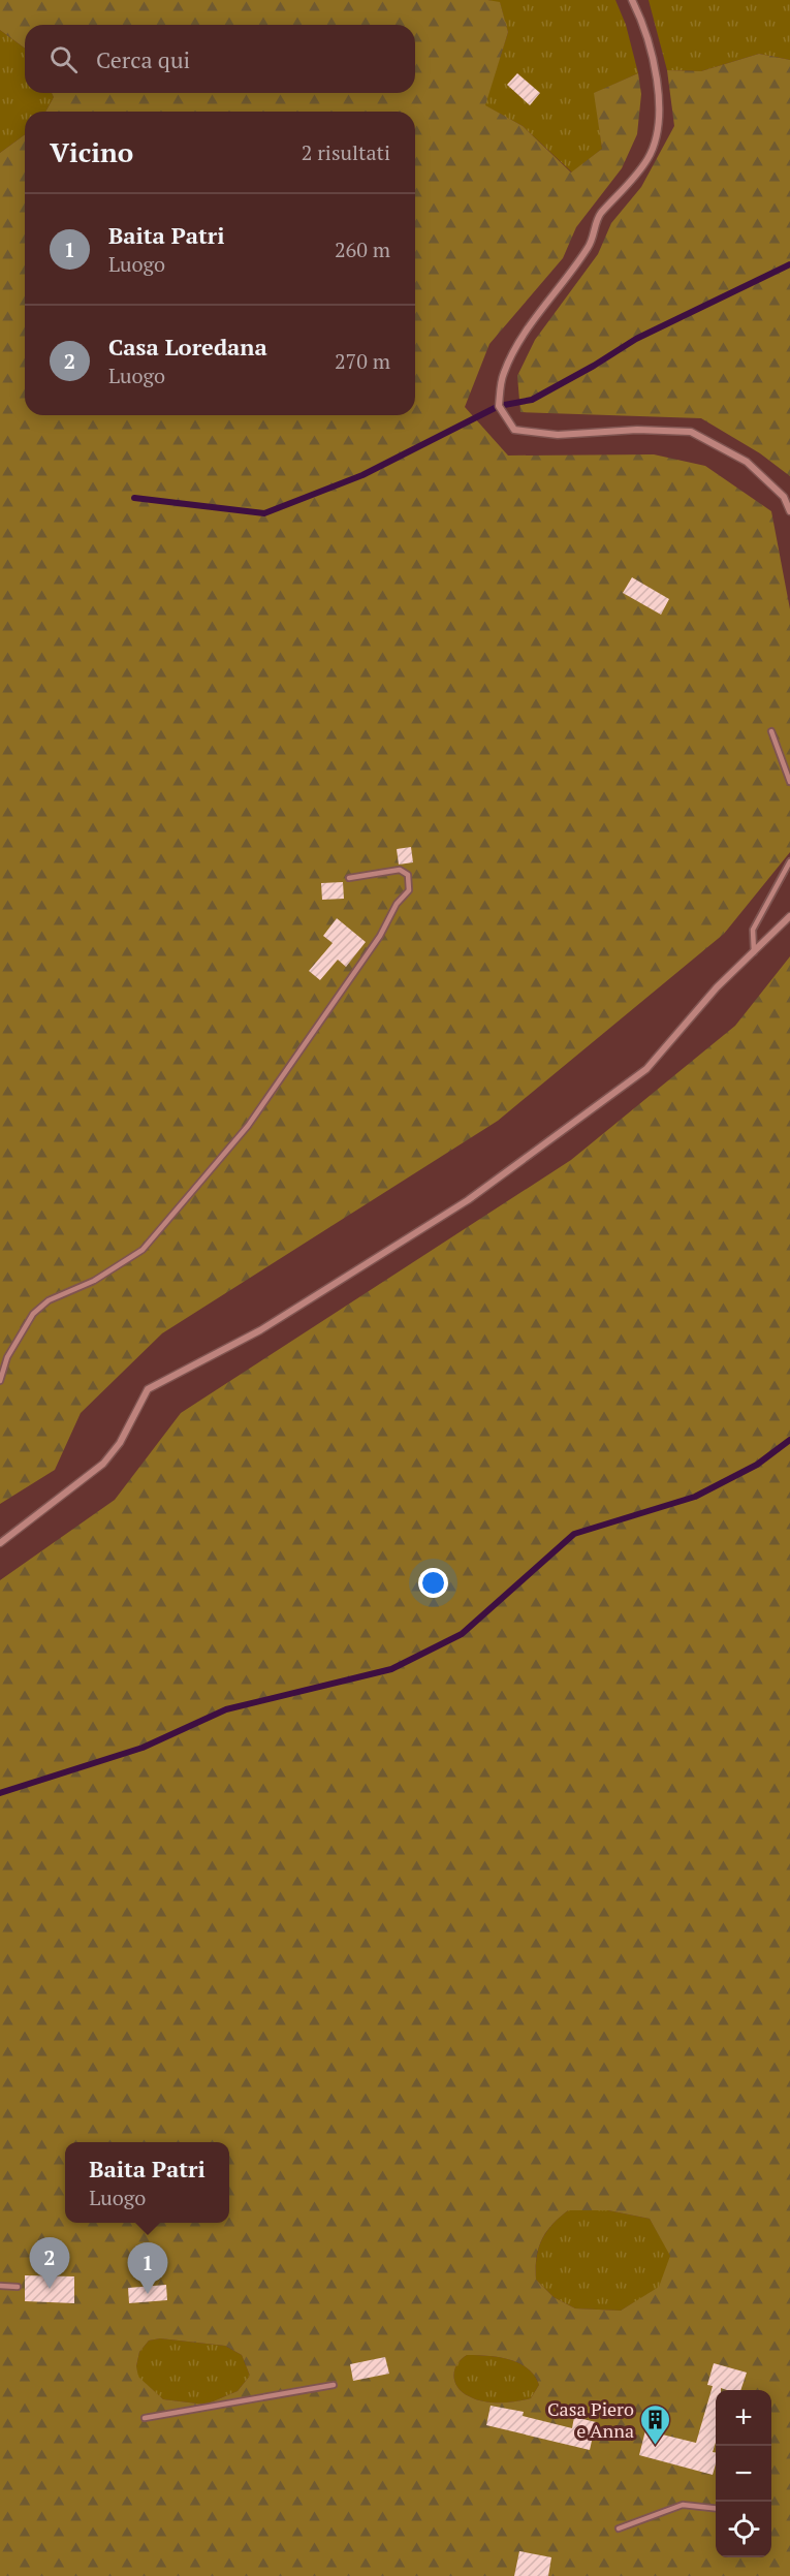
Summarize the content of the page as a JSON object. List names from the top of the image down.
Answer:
{
  "places": {
    "building": ["Casa Piero e Anna"]
  },
  "page": {
    "search": "Cerca qui",
    "heading": ["Vicino", "2 risultati"],
    "list": [
      {
        "mark": "1",
        "name": "Baita Patri",
        "note": "Luogo",
        "value": "260 m"
      },
      {
        "mark": "2",
        "name": "Casa Loredana",
        "note": "Luogo",
        "value": "270 m"
      }
    ],
    "popup": ["Baita Patri", "Luogo"],
    "pins": ["2", "1"],
    "map_buttons": ["+", "−"]
  }
}
